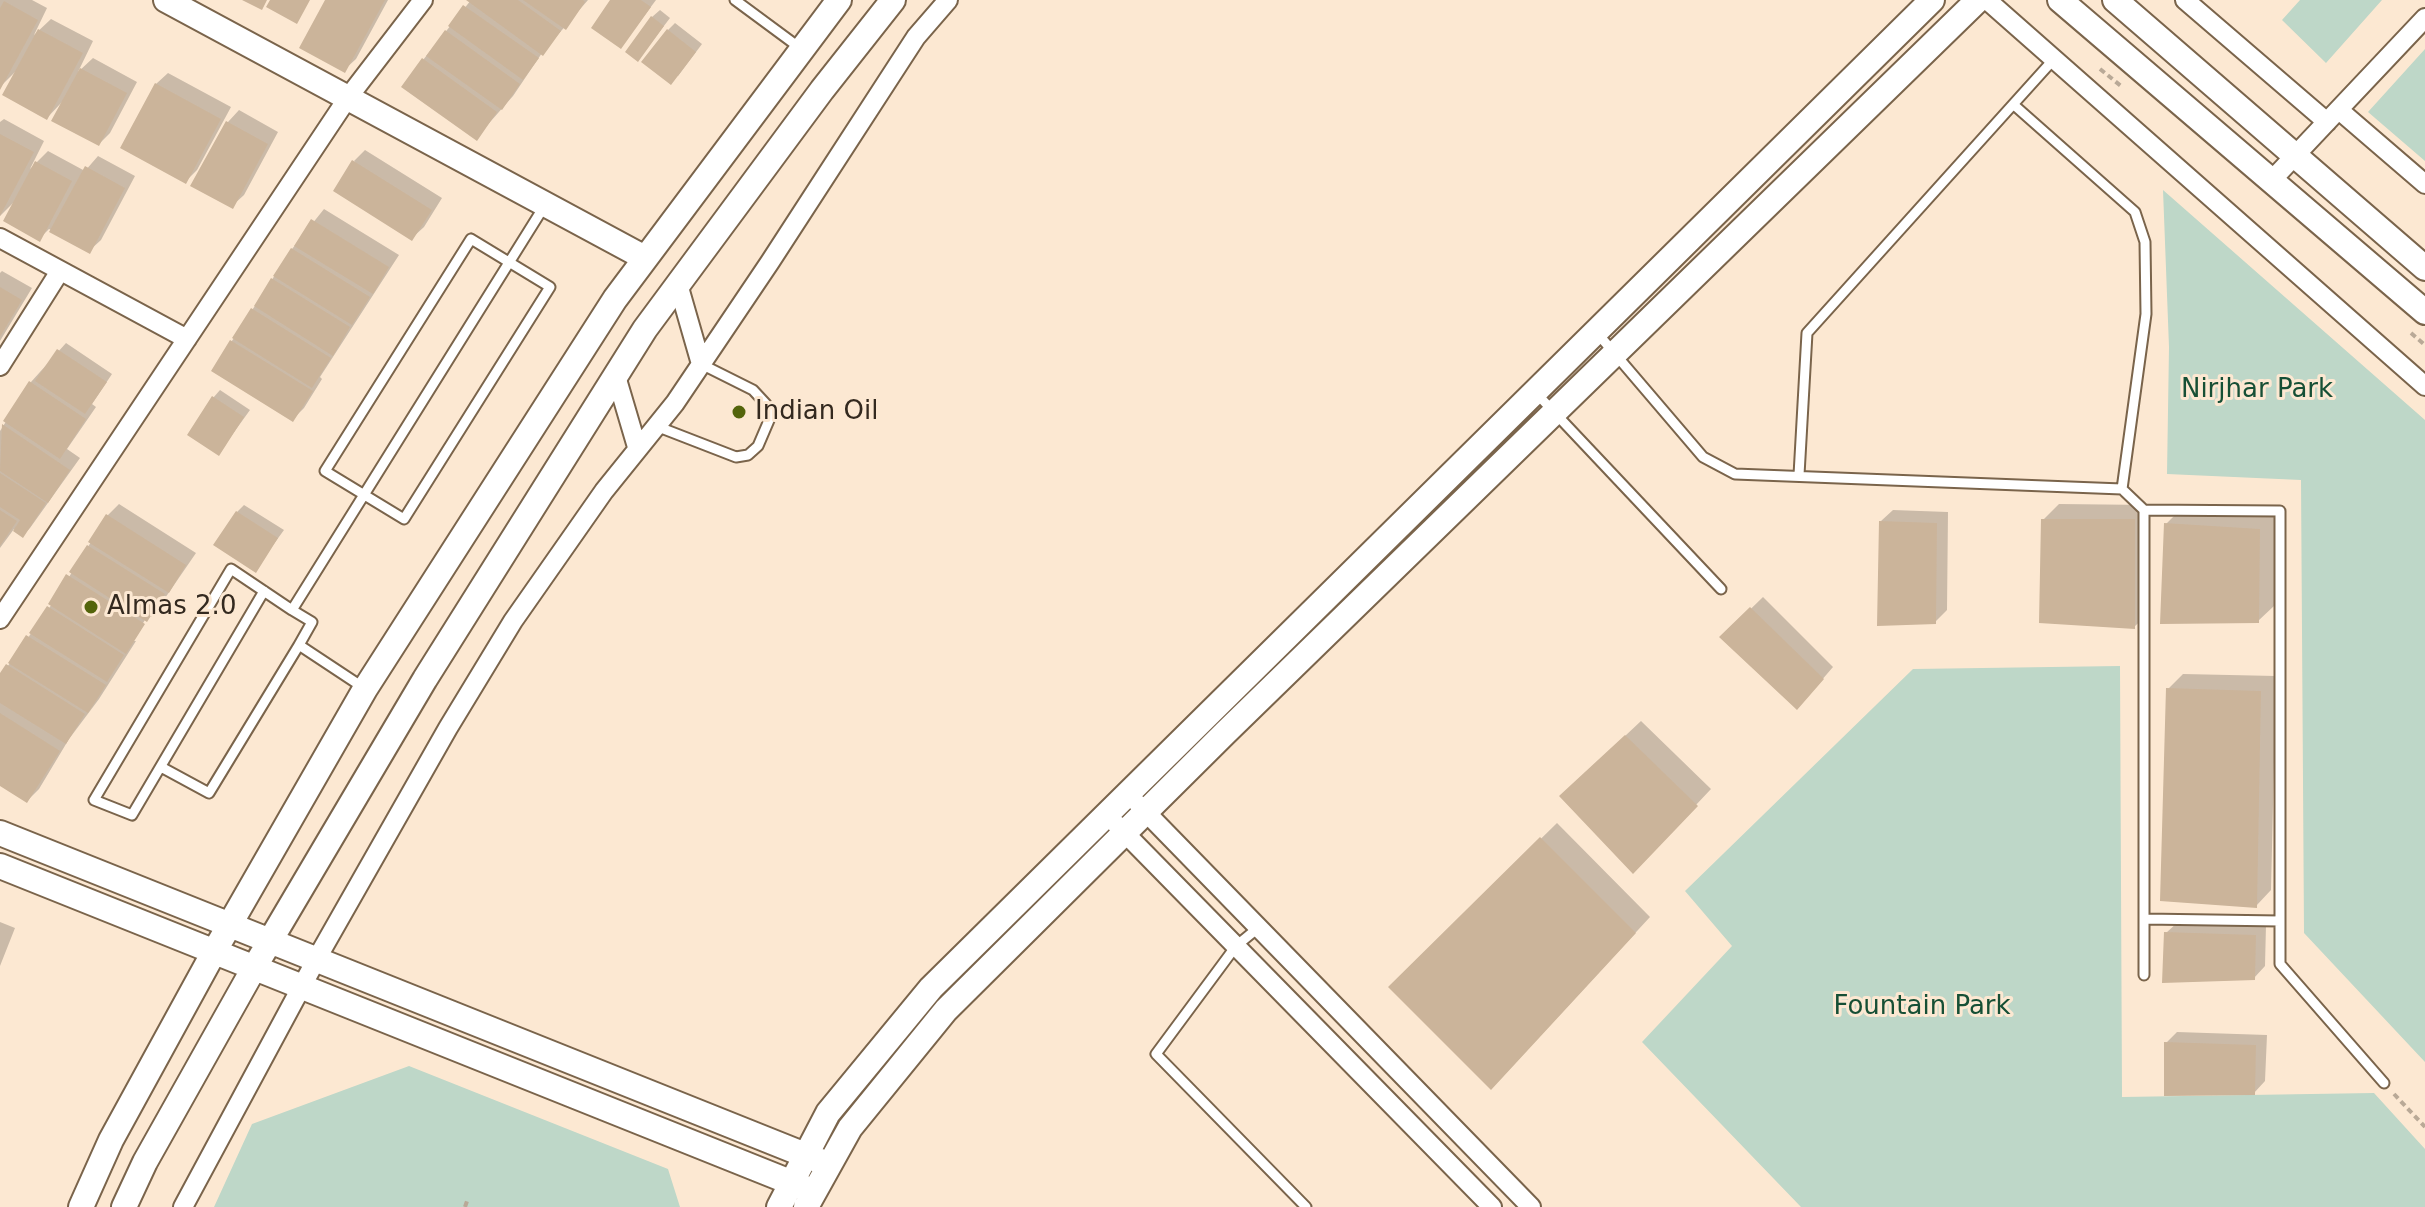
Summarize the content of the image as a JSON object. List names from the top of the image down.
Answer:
{
  "parks": ["Nirjhar Park", "Fountain Park"],
  "places": ["Indian Oil", "Almas 2.0"]
}
